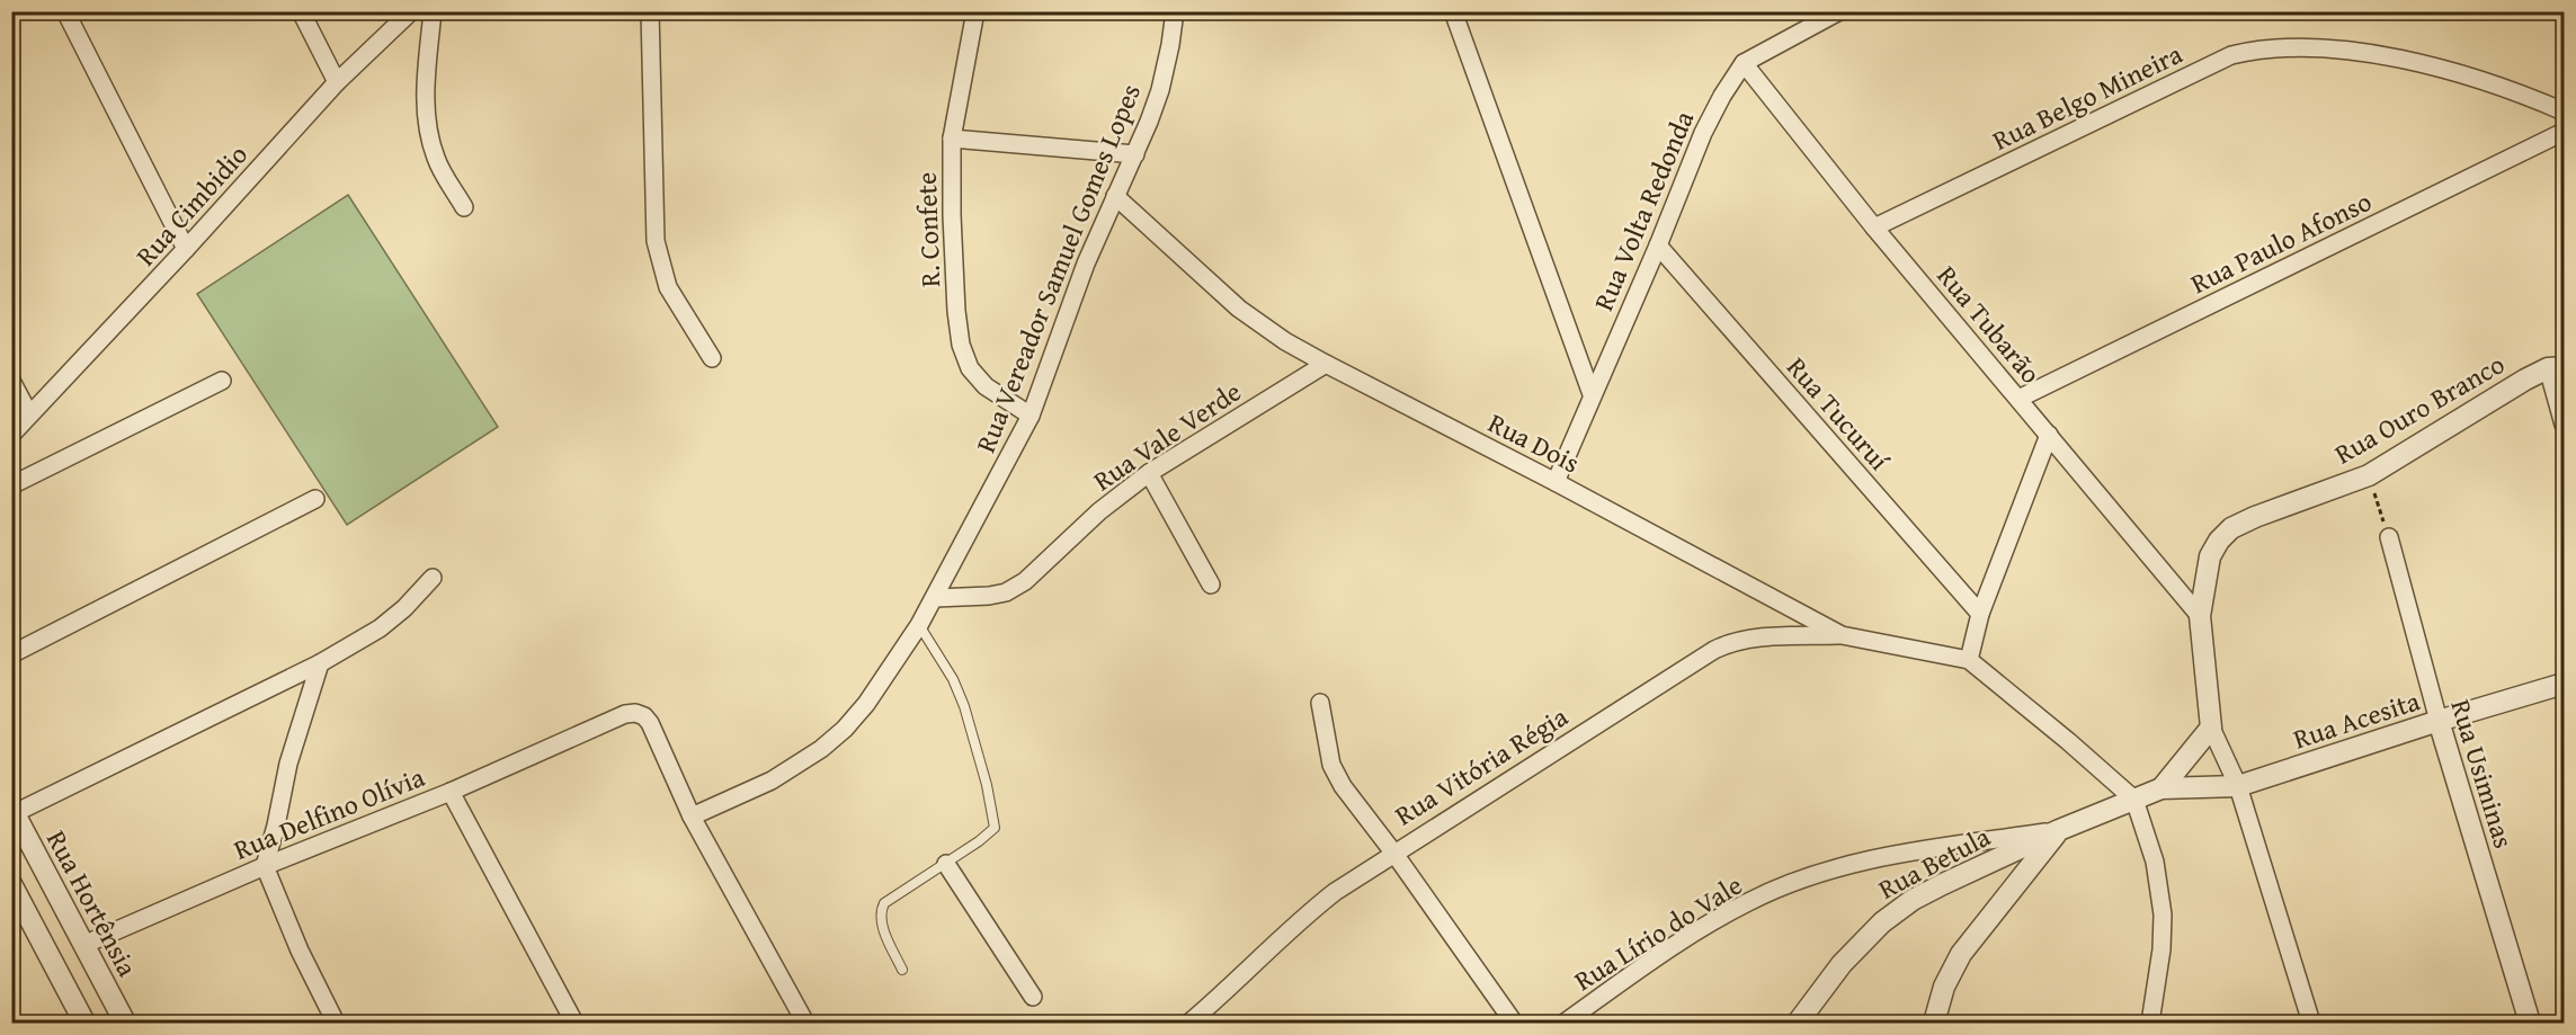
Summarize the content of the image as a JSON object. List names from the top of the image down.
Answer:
{
  "streets": {
    "street": [
      "Rua Belgo Mineira",
      "Rua Cimbidio",
      "Rua Volta Redonda",
      "R. Confete",
      "Rua Paulo Afonso",
      "Rua Vereador Samuel Gomes Lopes",
      "Rua Tubarão",
      "Rua Ouro Branco",
      "Rua Tucuruí",
      "Rua Vale Verde",
      "Rua Dois",
      "Rua Acesita",
      "Rua Vitória Régia",
      "Rua Usiminas",
      "Rua Delfino Olívia",
      "Rua Betula",
      "Rua Hortênsia",
      "Rua Lírio do Vale"
    ]
  },
  "crossings": [
    ["Rua Belgo Mineira", "Rua Tubarão"],
    ["Rua Volta Redonda", "Rua Tubarão"],
    ["Rua Volta Redonda", "Rua Tucuruí"],
    ["Rua Volta Redonda", "Rua Dois"],
    ["R. Confete", "Rua Vereador Samuel Gomes Lopes"],
    ["Rua Paulo Afonso", "Rua Tubarão"],
    ["Rua Vereador Samuel Gomes Lopes", "Rua Vale Verde"],
    ["Rua Vereador Samuel Gomes Lopes", "Rua Dois"],
    ["Rua Vereador Samuel Gomes Lopes", "Rua Delfino Olívia"],
    ["Rua Tubarão", "Rua Ouro Branco"],
    ["Rua Ouro Branco", "Rua Acesita"],
    ["Rua Vale Verde", "Rua Dois"],
    ["Rua Dois", "Rua Vitória Régia"],
    ["Rua Acesita", "Rua Usiminas"],
    ["Rua Delfino Olívia", "Rua Hortênsia"],
    ["Rua Betula", "Rua Lírio do Vale"]
  ]
}
